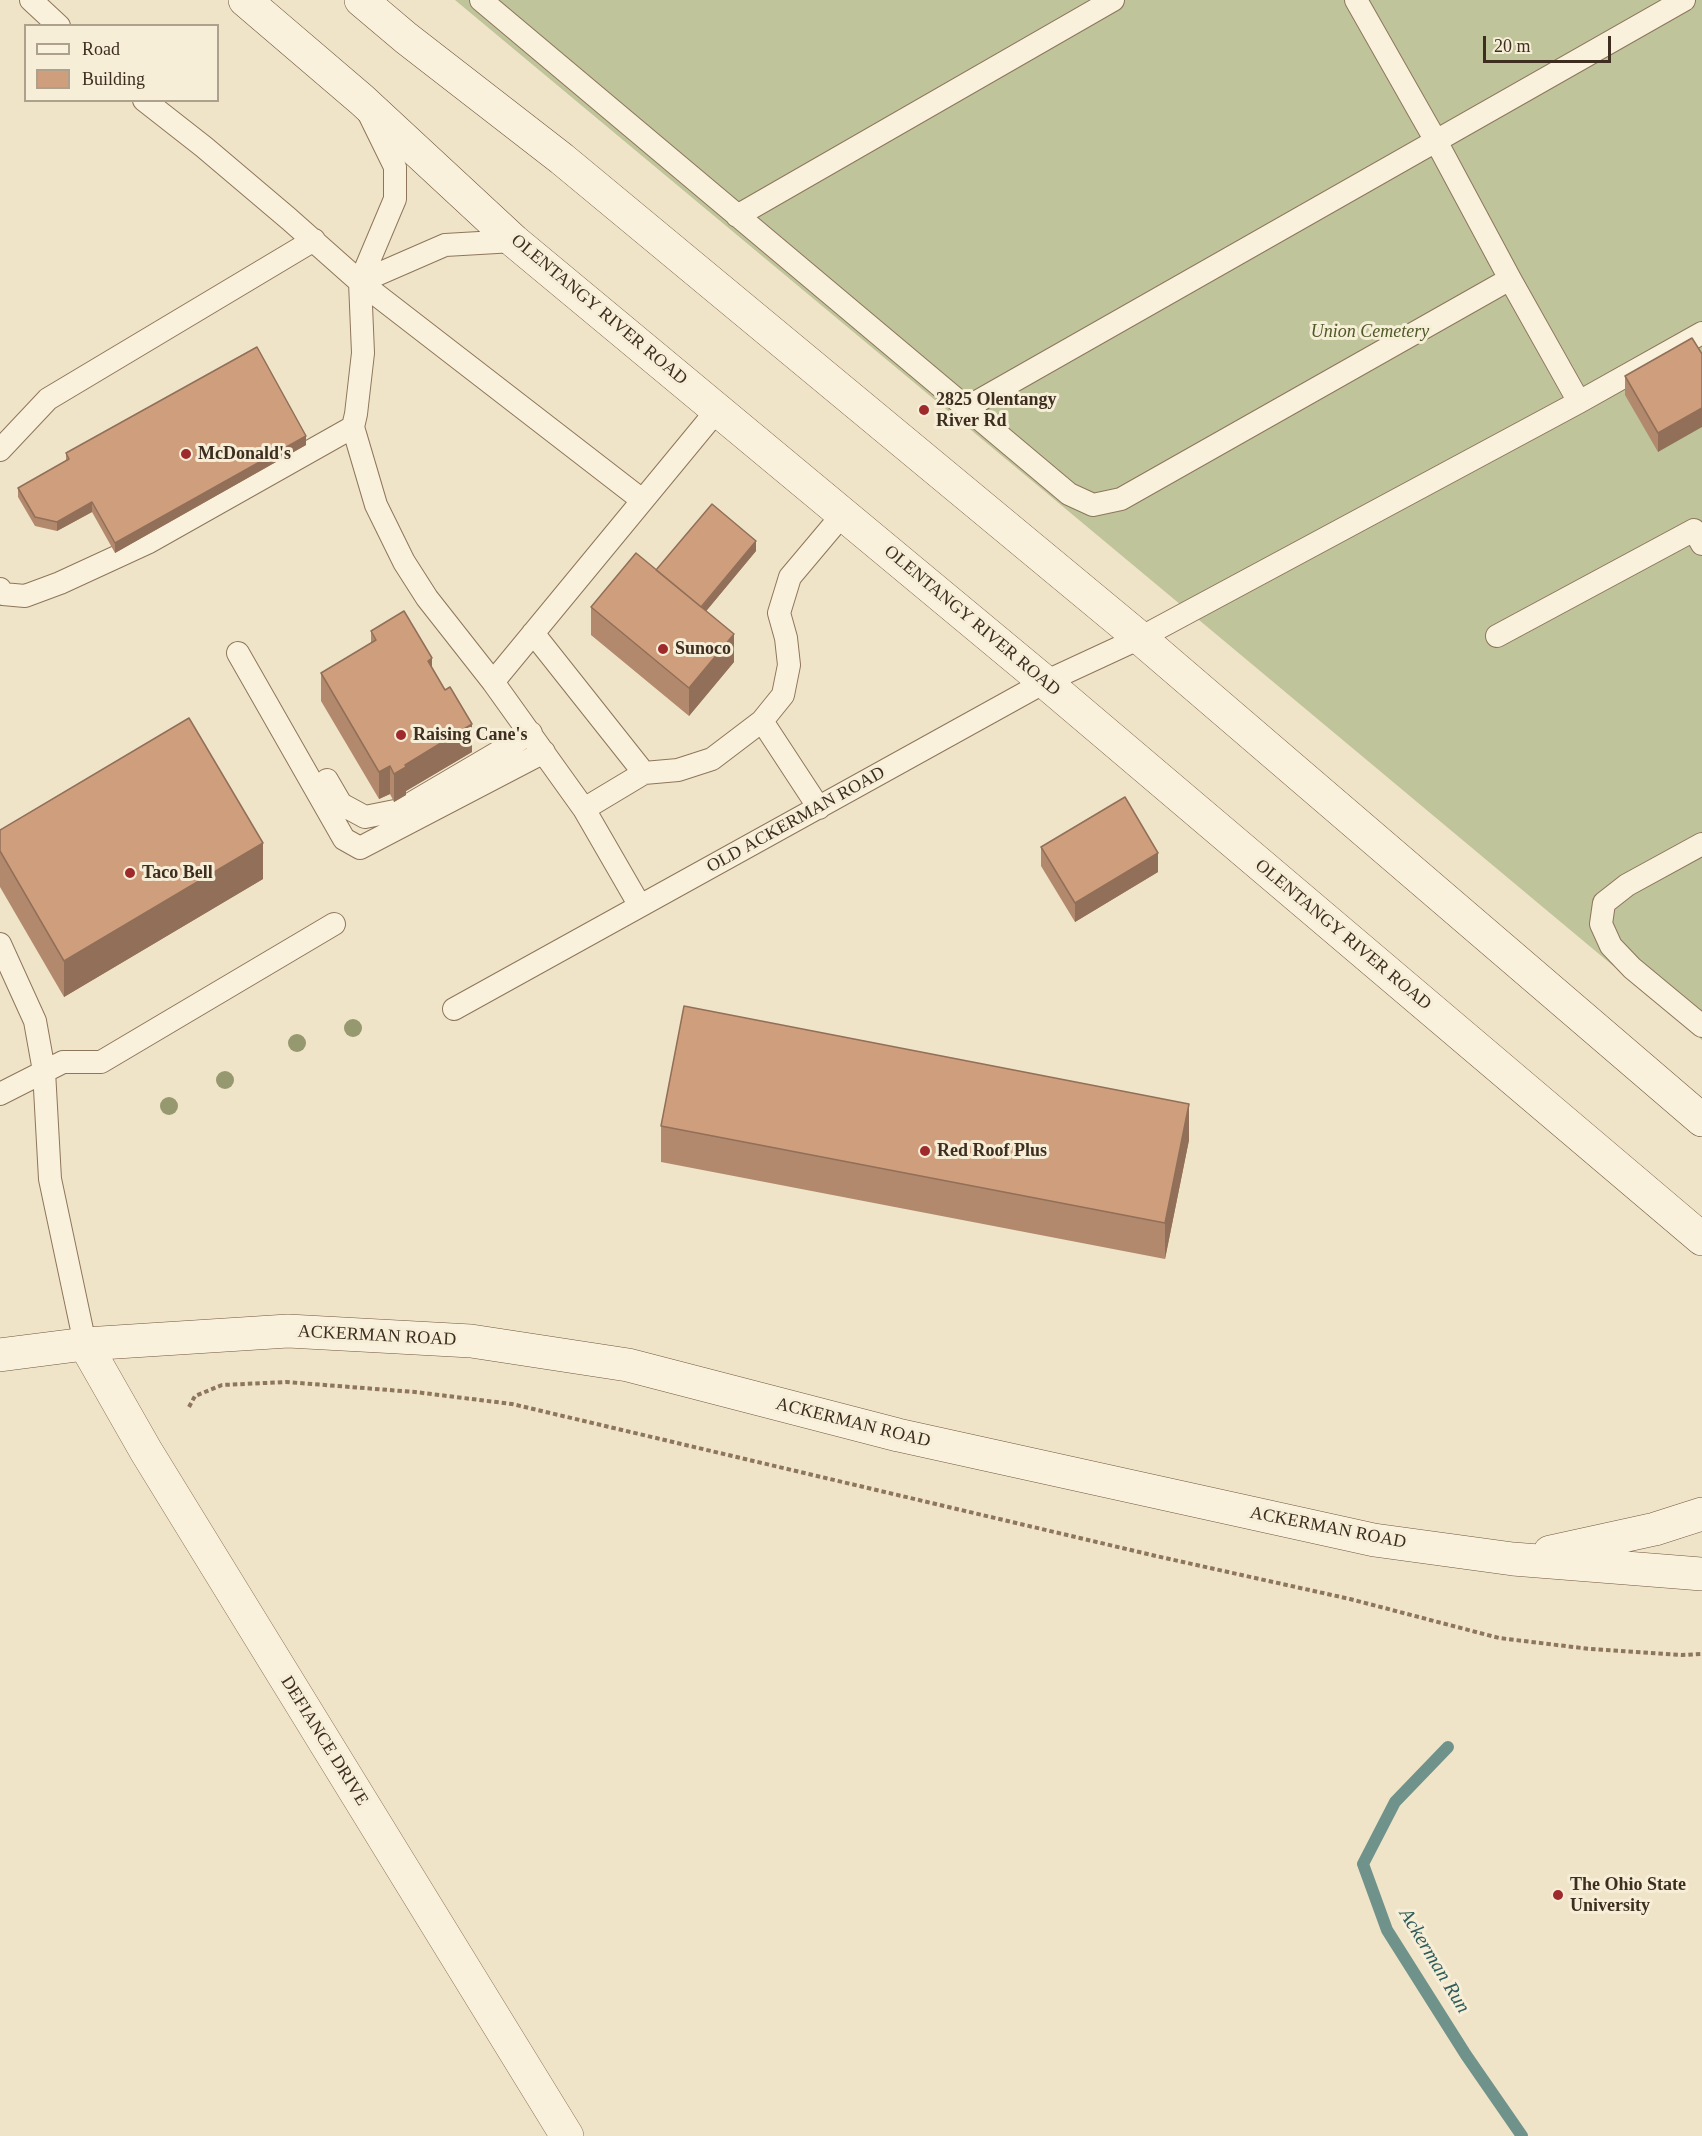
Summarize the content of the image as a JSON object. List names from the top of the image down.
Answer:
{
  "streets": {
    "main road": ["OLENTANGY RIVER ROAD", "ACKERMAN ROAD", "DEFIANCE DRIVE"],
    "lane": ["OLD ACKERMAN ROAD"]
  },
  "crossings": [
    ["OLENTANGY RIVER ROAD", "OLD ACKERMAN ROAD"],
    ["ACKERMAN ROAD", "DEFIANCE DRIVE"]
  ],
  "water": ["Ackerman Run"],
  "parks": ["Union Cemetery"],
  "places": [
    "2825 Olentangy River Rd",
    "McDonald's",
    "Sunoco",
    "Raising Cane's",
    "Taco Bell",
    "Red Roof Plus",
    "The Ohio State University"
  ],
  "legend": ["Road", "Building"],
  "scale_bar": "20 m"
}
